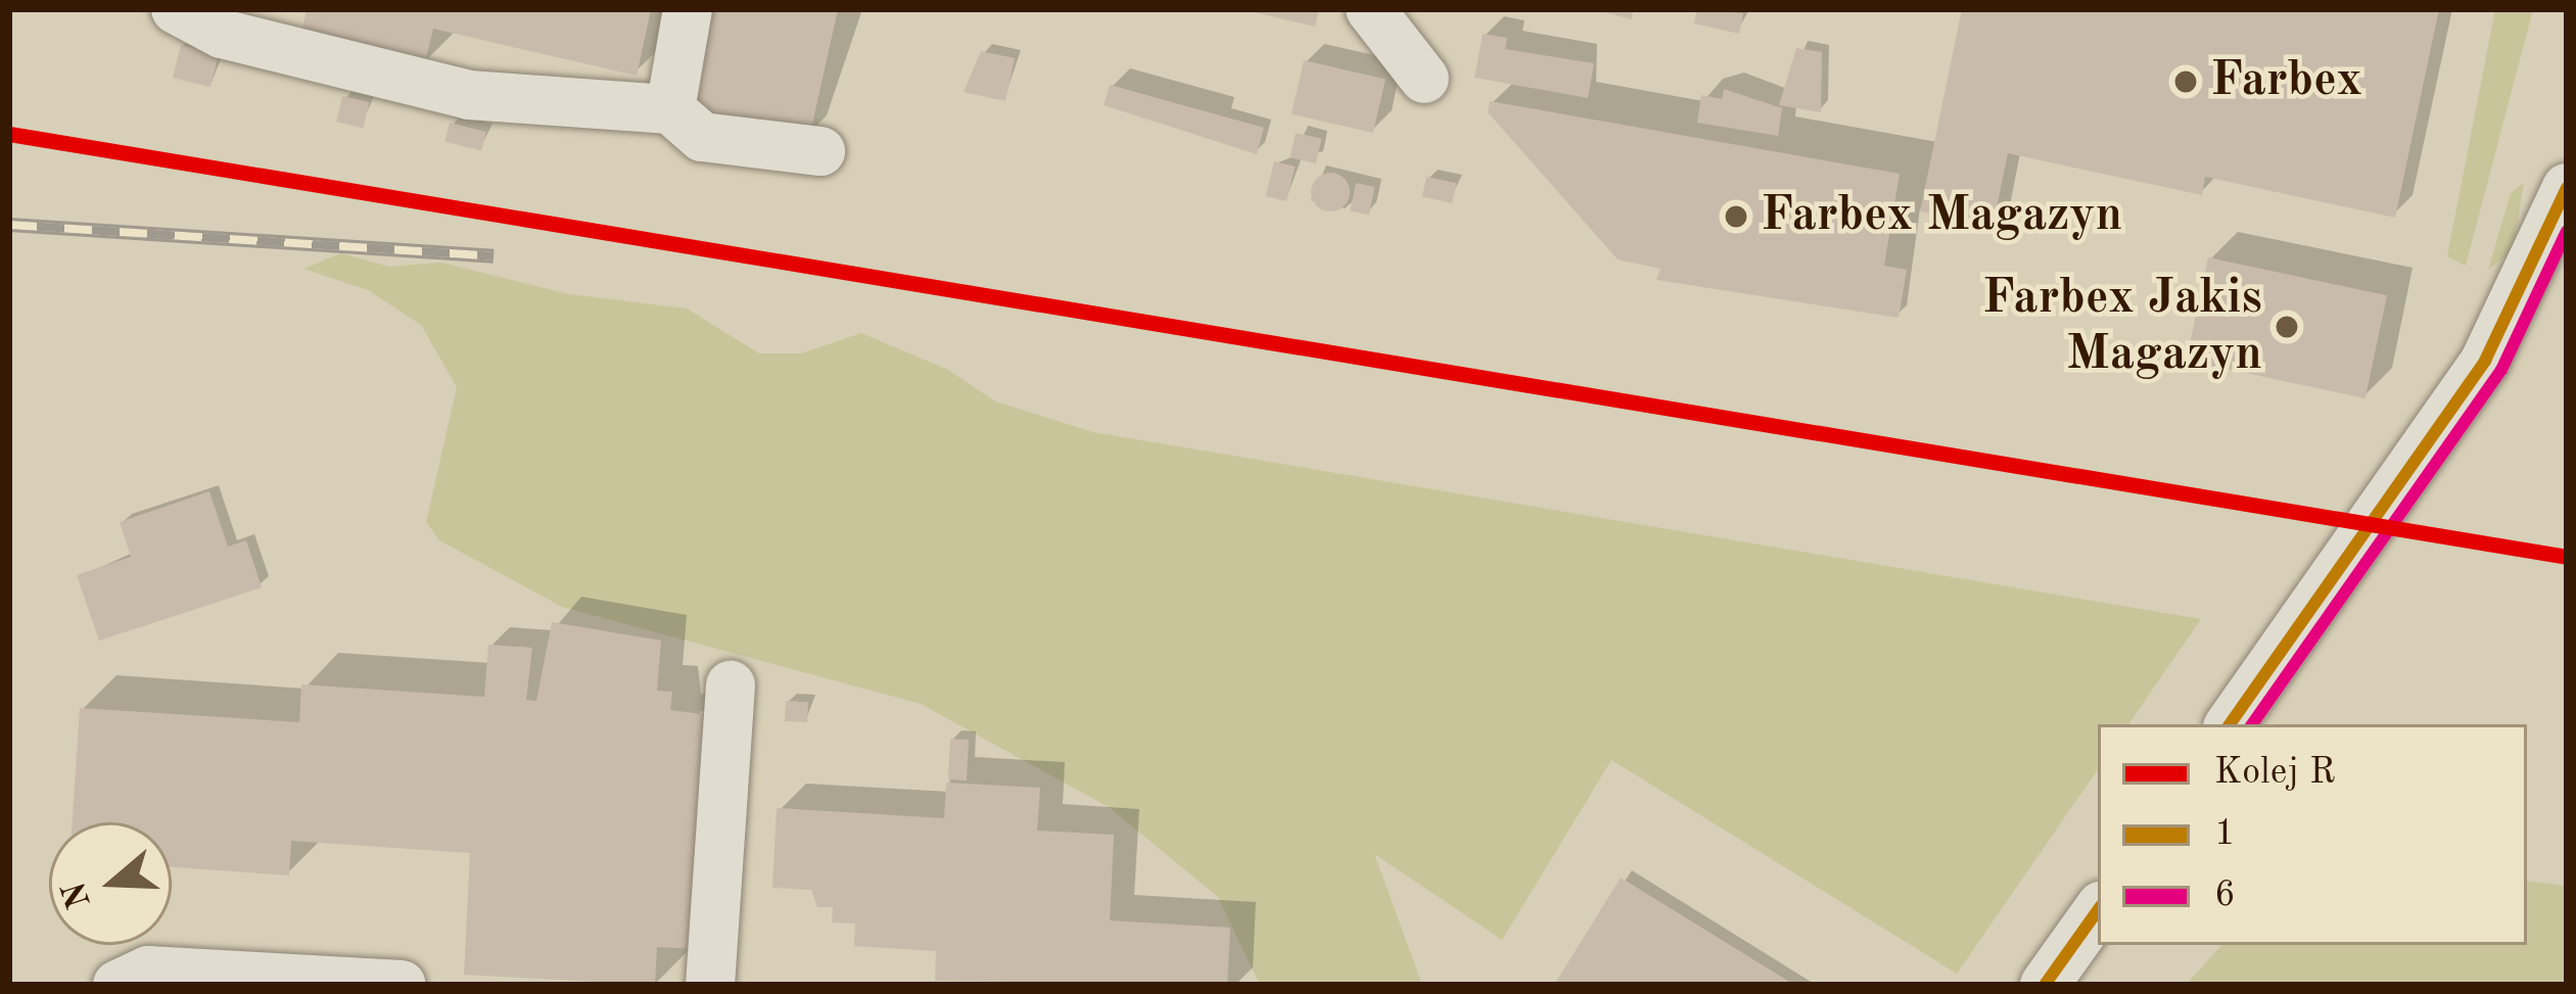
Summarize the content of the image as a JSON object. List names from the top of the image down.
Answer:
{
  "places": ["Farbex", "Farbex Magazyn", "Farbex Jakis Magazyn"],
  "lines": ["rail line R", "transit line 1", "transit line 6"],
  "legend": ["Kolej R", "1", "6"],
  "north": "left"
}
